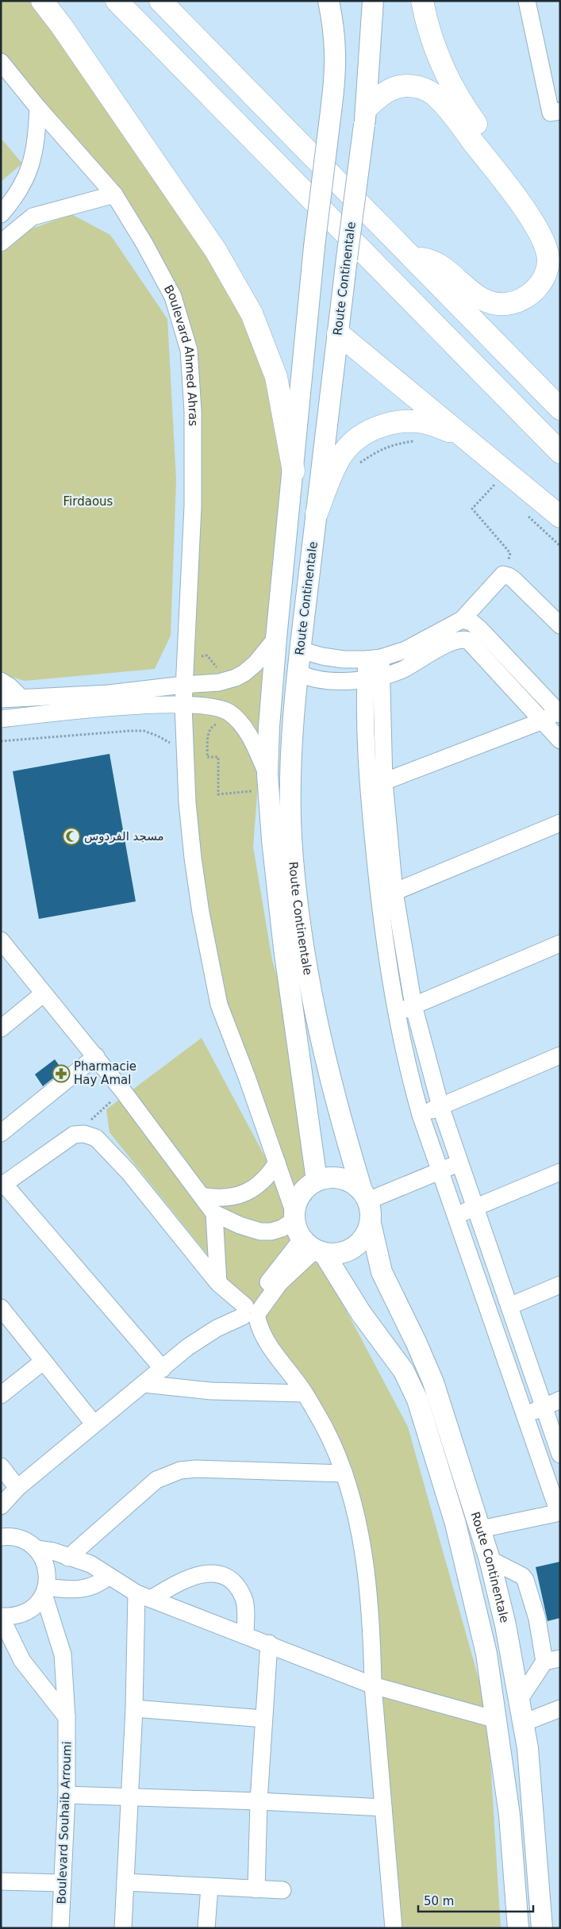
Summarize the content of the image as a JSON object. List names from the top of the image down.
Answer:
{
  "streets": {
    "main road": ["Route Continentale"],
    "street": ["Boulevard Ahmed Ahras", "Boulevard Souhaib Arroumi"]
  },
  "crossings": [
    ["Route Continentale", "Boulevard Ahmed Ahras"]
  ],
  "parks": ["Firdaous"],
  "places": {
    "mosque": ["مسجد الفردوس"],
    "pharmacy": ["Pharmacie Hay Amal"]
  },
  "scale_bar": "50 m"
}
